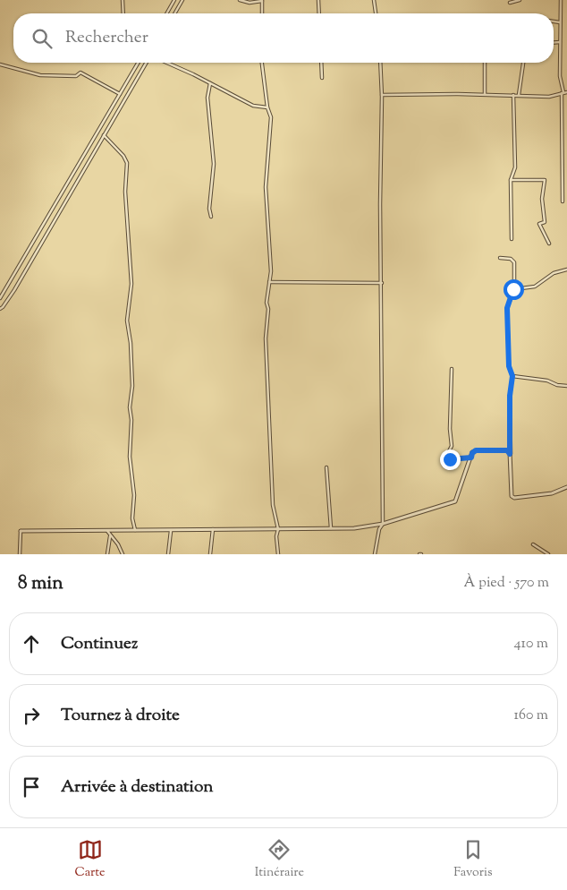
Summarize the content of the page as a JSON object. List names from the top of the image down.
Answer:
{
  "page": {
    "search": "Rechercher",
    "heading": ["8 min", "À pied · 570 m"],
    "list": [
      ["Continuez", "410 m"],
      ["Tournez à droite", "160 m"],
      "Arrivée à destination"
    ],
    "nav": ["Carte", "Itinéraire", "Favoris"]
  }
}
